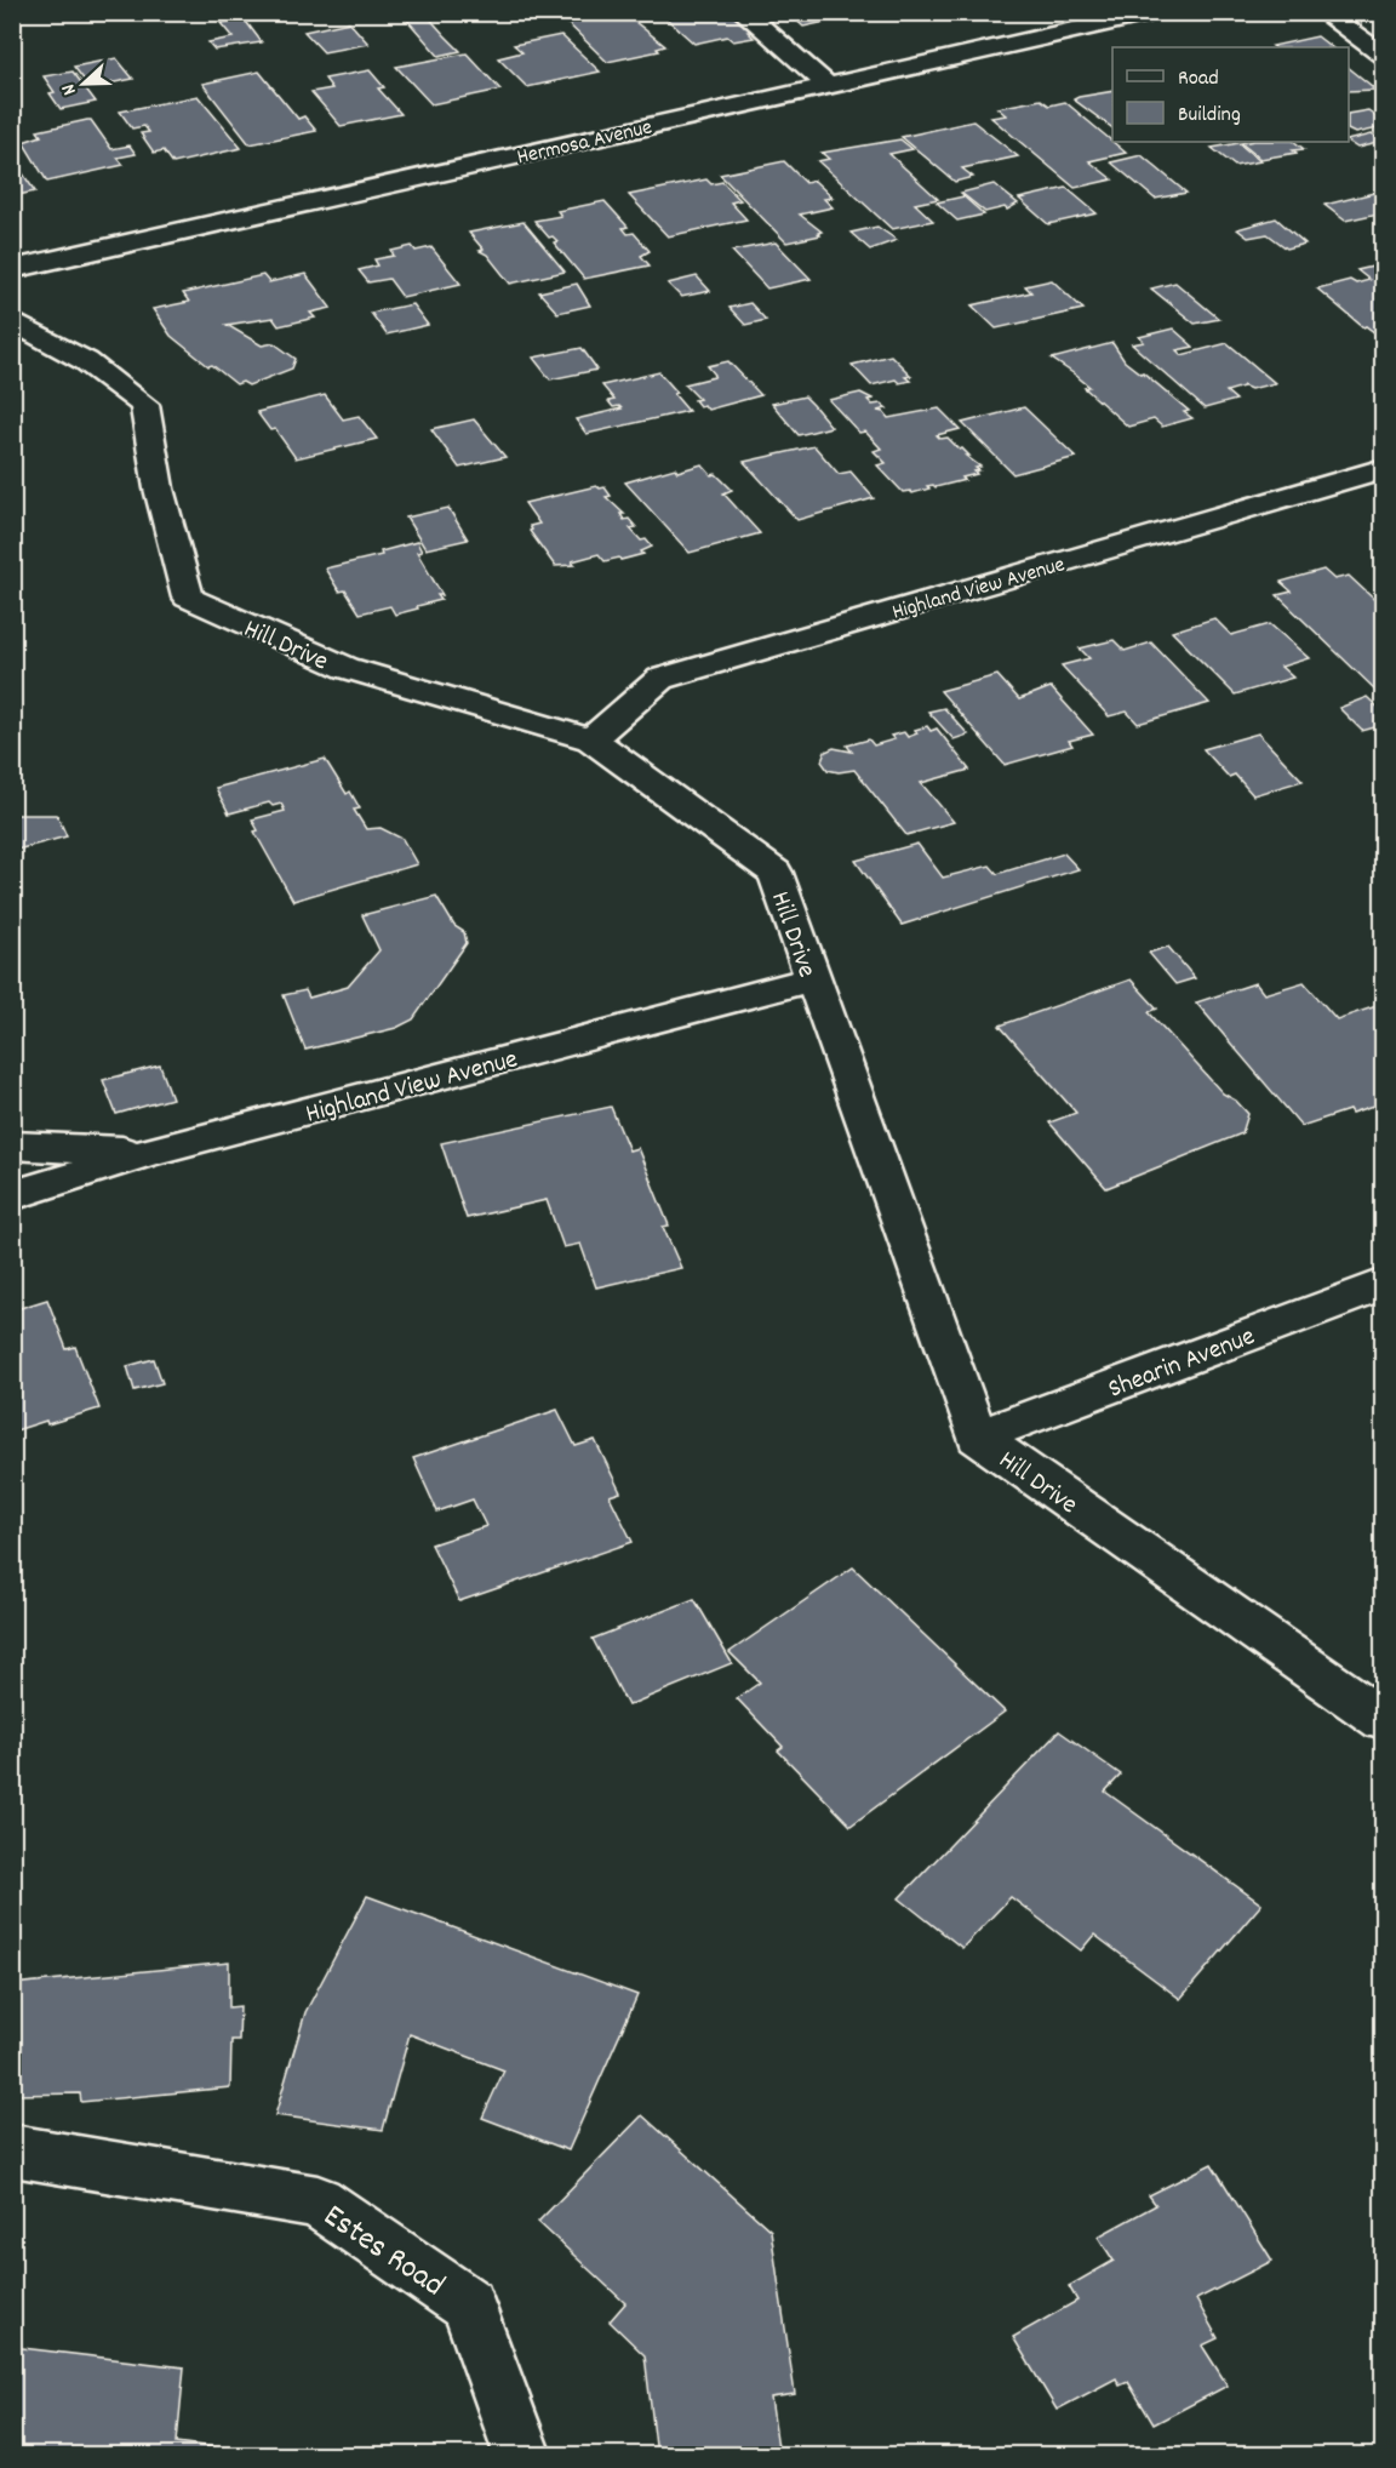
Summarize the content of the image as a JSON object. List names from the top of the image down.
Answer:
{
  "streets": {
    "street": [
      "Hermosa Avenue",
      "Highland View Avenue",
      "Hill Drive",
      "Shearin Avenue",
      "Estes Road"
    ]
  },
  "crossings": [
    ["Highland View Avenue", "Hill Drive"],
    ["Hill Drive", "Shearin Avenue"]
  ],
  "legend": ["Road", "Building"],
  "north": "left"
}
